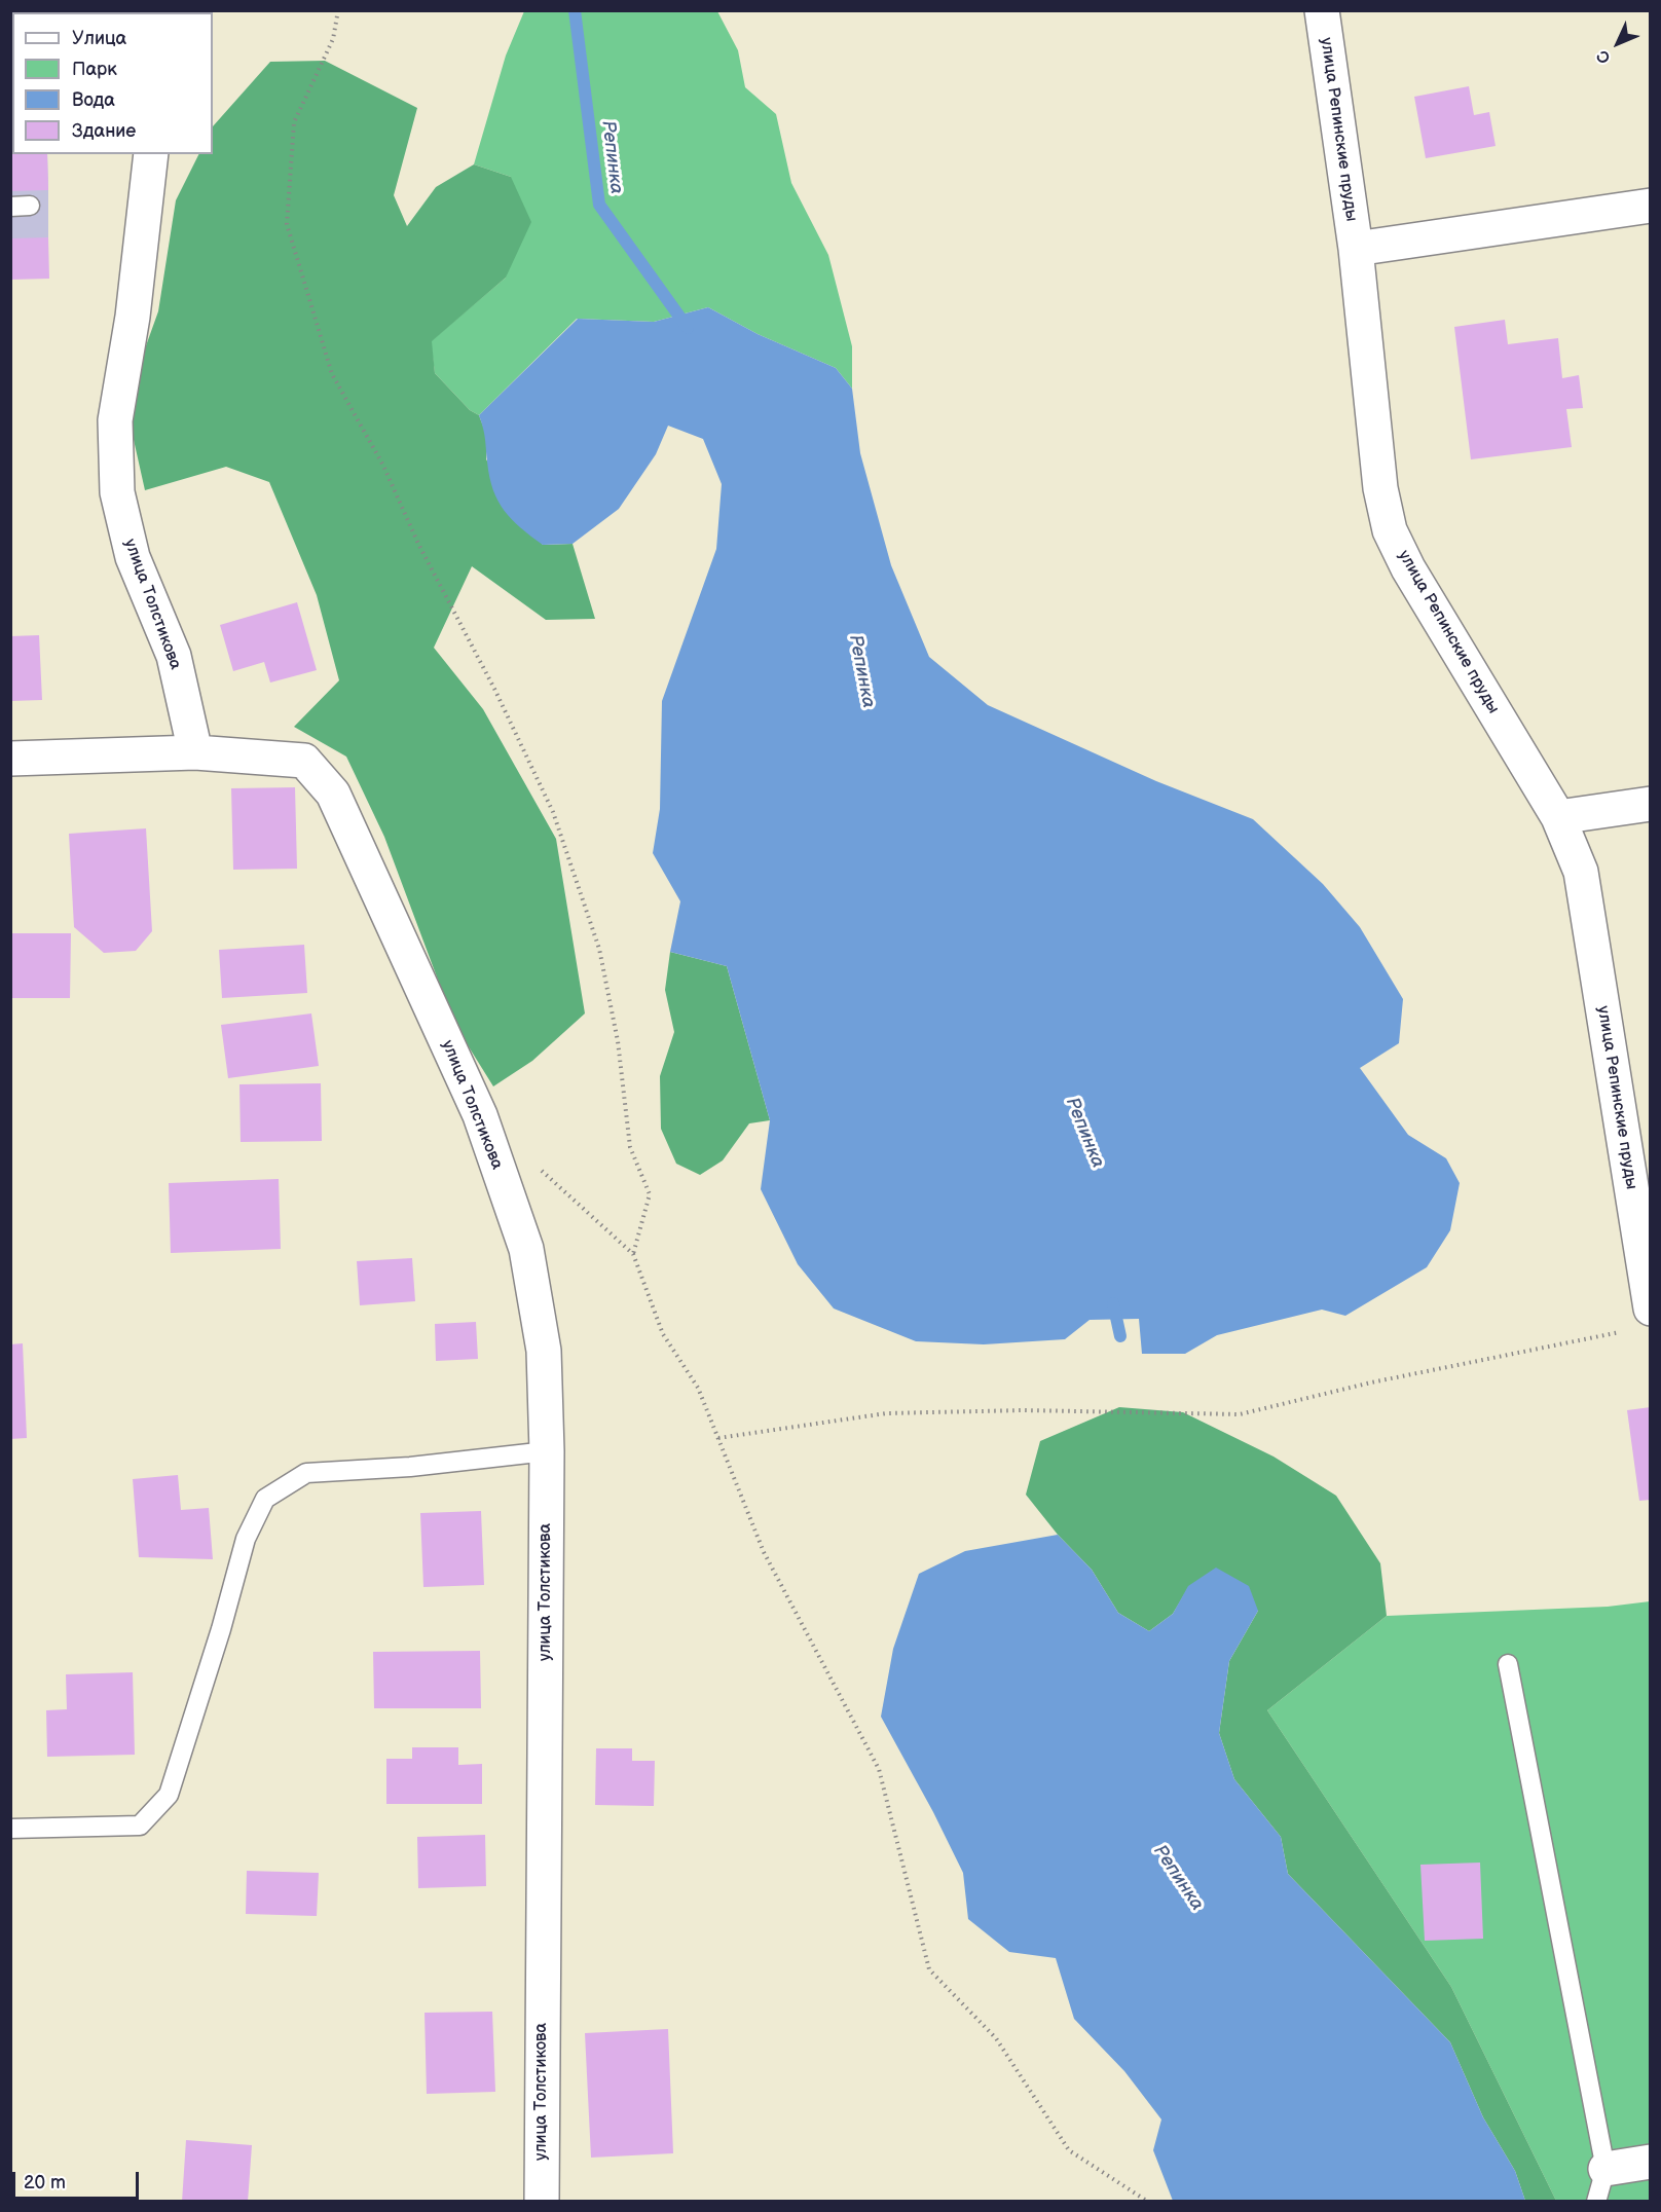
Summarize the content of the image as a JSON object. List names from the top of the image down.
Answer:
{
  "streets": {
    "street": ["улица Репинские пруды", "улица Толстикова"]
  },
  "water": ["Репинка"],
  "legend": [
    "Улица",
    "Парк",
    "Вода",
    "Здание"
  ],
  "scale_bar": "20 m",
  "north": "bottom left"
}
